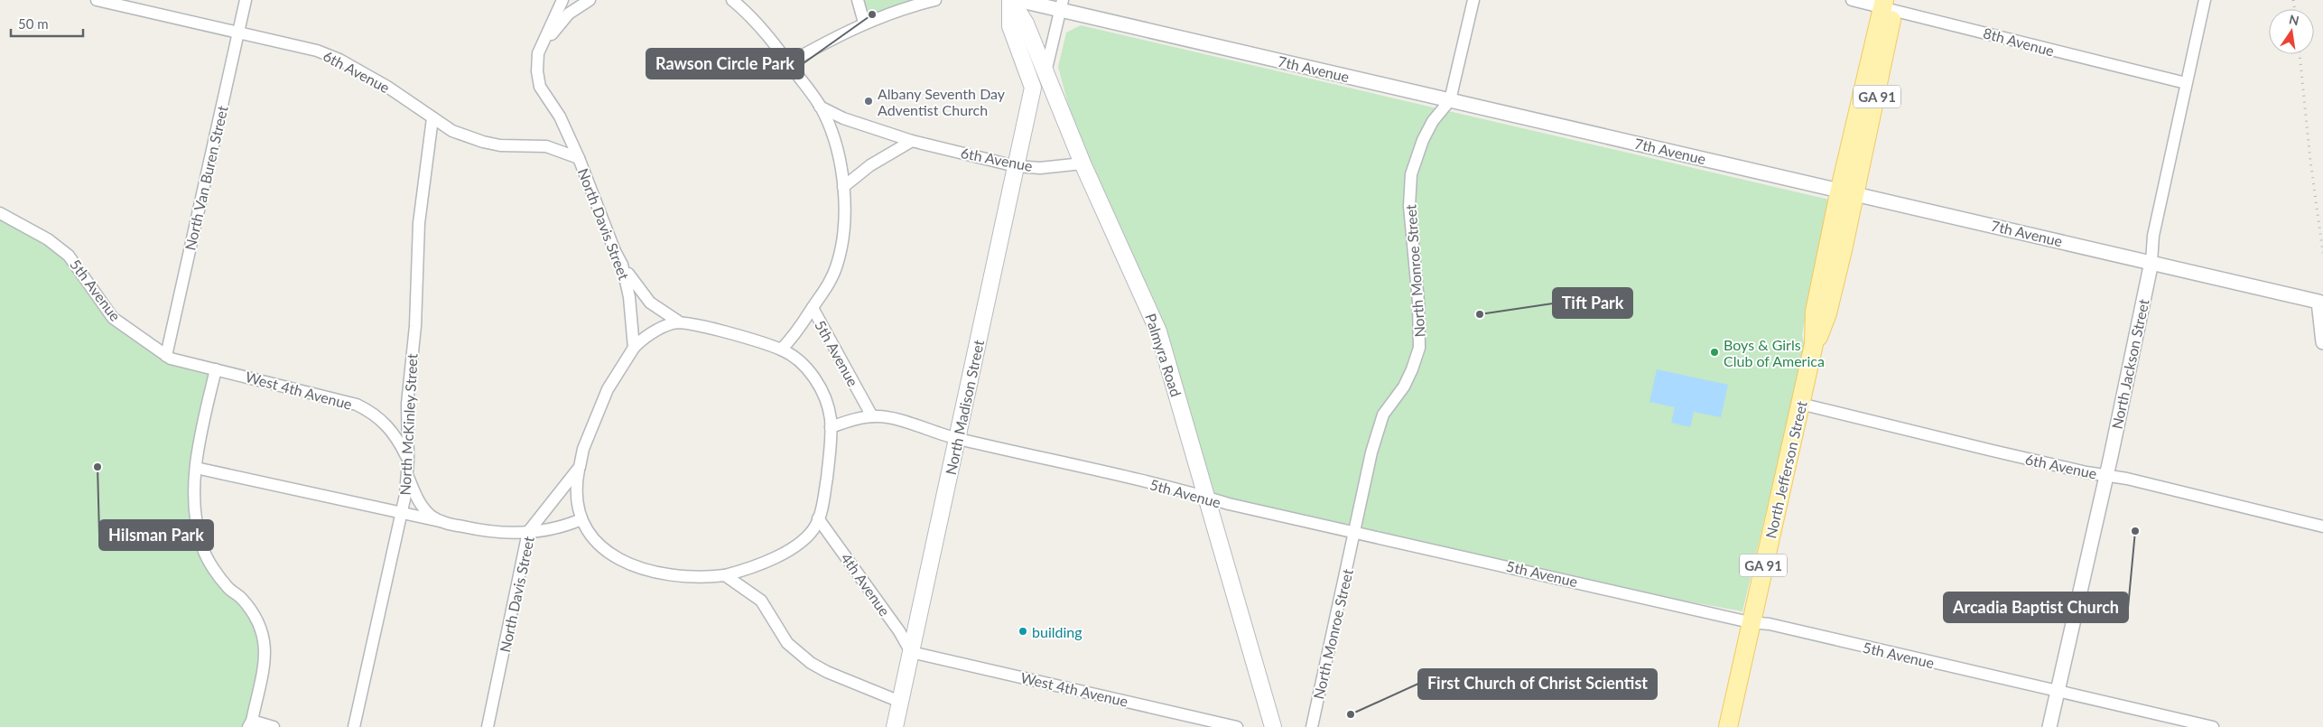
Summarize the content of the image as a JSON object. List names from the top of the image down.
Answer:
{
  "streets": {
    "main road": [
      "GA 91",
      "Palmyra Road",
      "North Madison Street",
      "North Jefferson Street"
    ],
    "street": [
      "8th Avenue",
      "7th Avenue",
      "6th Avenue",
      "North Van Buren Street",
      "North Davis Street",
      "North Monroe Street",
      "5th Avenue",
      "North Jackson Street",
      "West 4th Avenue",
      "North McKinley Street",
      "4th Avenue"
    ]
  },
  "crossings": [
    ["8th Avenue", "North Jackson Street"],
    ["8th Avenue", "North Jefferson Street"],
    ["7th Avenue", "North Monroe Street"],
    ["7th Avenue", "North Jackson Street"],
    ["7th Avenue", "North Jefferson Street"],
    ["6th Avenue", "North Van Buren Street"],
    ["6th Avenue", "North Davis Street"],
    ["6th Avenue", "Palmyra Road"],
    ["6th Avenue", "North Jackson Street"],
    ["6th Avenue", "North Madison Street"],
    ["6th Avenue", "North McKinley Street"],
    ["6th Avenue", "North Jefferson Street"],
    ["North Van Buren Street", "5th Avenue"],
    ["North Van Buren Street", "West 4th Avenue"],
    ["North Monroe Street", "5th Avenue"],
    ["5th Avenue", "Palmyra Road"],
    ["5th Avenue", "North Jackson Street"],
    ["5th Avenue", "West 4th Avenue"],
    ["5th Avenue", "North Madison Street"],
    ["5th Avenue", "North Jefferson Street"],
    ["Palmyra Road", "North Madison Street"],
    ["West 4th Avenue", "North Madison Street"],
    ["West 4th Avenue", "North McKinley Street"],
    ["West 4th Avenue", "4th Avenue"],
    ["North Madison Street", "4th Avenue"]
  ],
  "places": [
    "Rawson Circle Park",
    "Albany Seventh Day Adventist Church",
    "Tift Park",
    "Boys & Girls Club of America",
    "Hilsman Park",
    "Arcadia Baptist Church",
    "building",
    "First Church of Christ Scientist"
  ],
  "scale_bar": "50 m",
  "north": "top"
}
